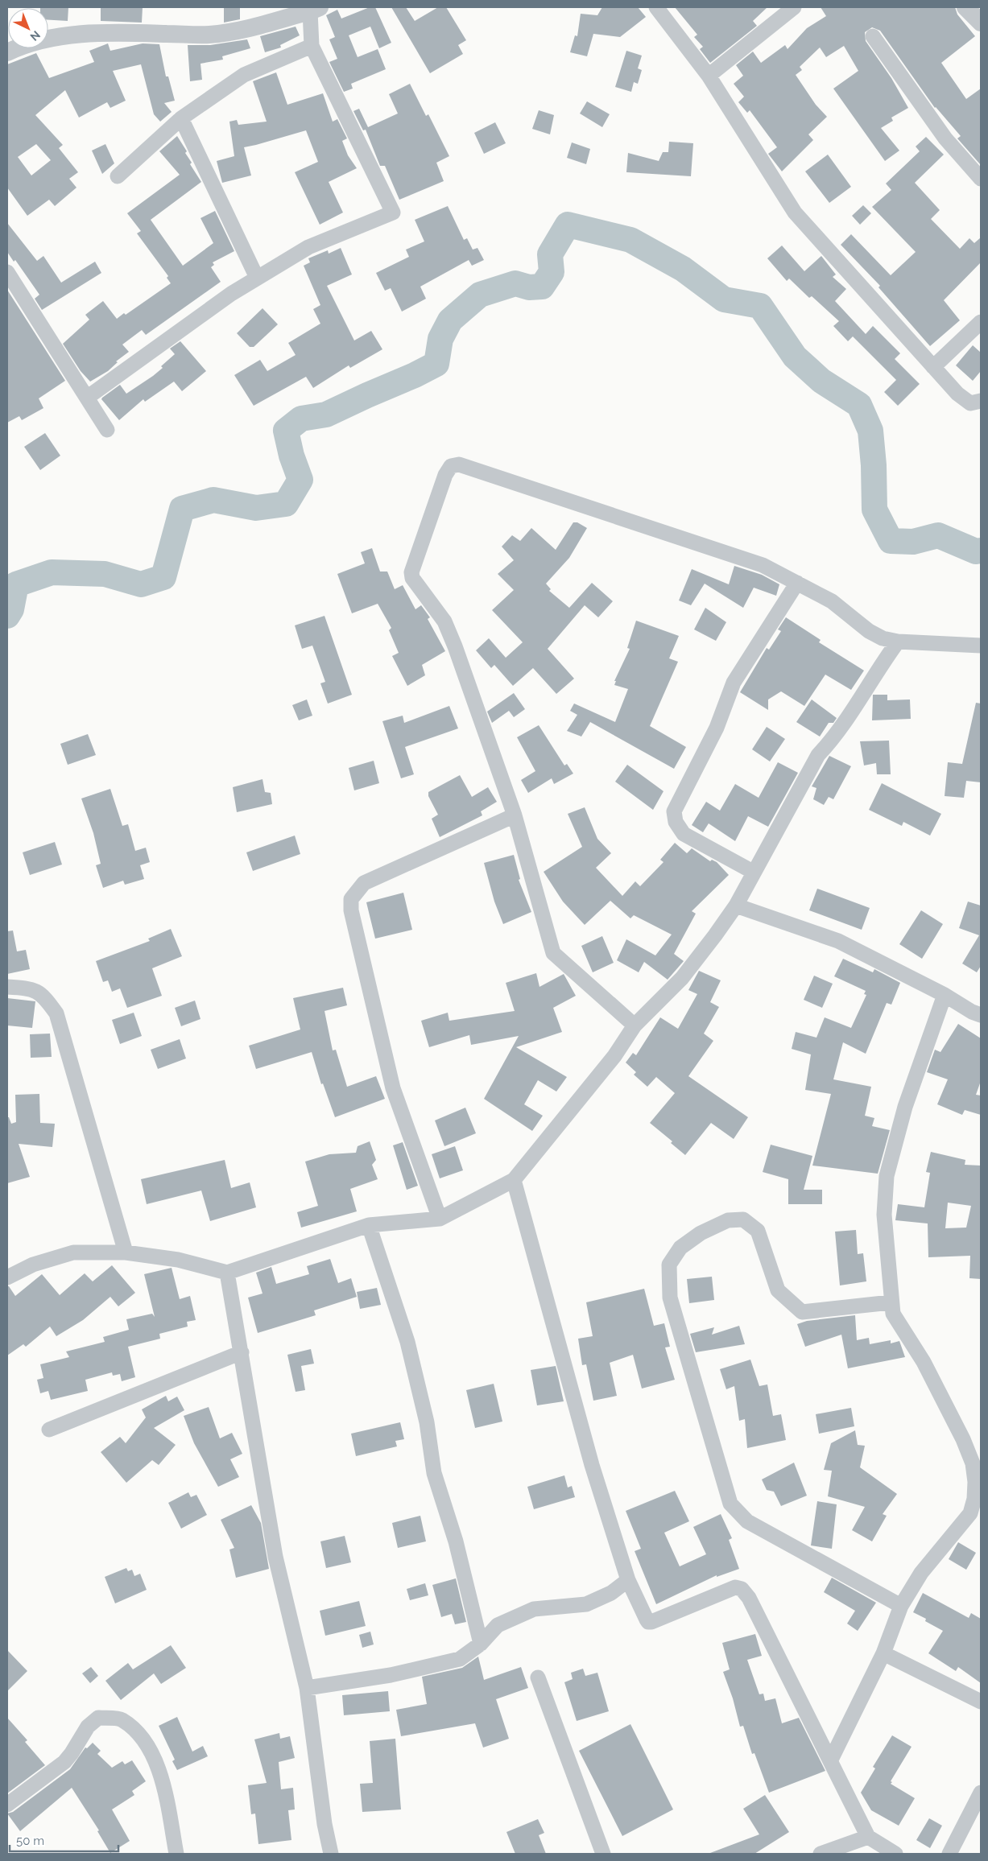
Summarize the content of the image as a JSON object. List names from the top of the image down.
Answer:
{
  "scale_bar": "50 m",
  "north": "bottom right"
}
